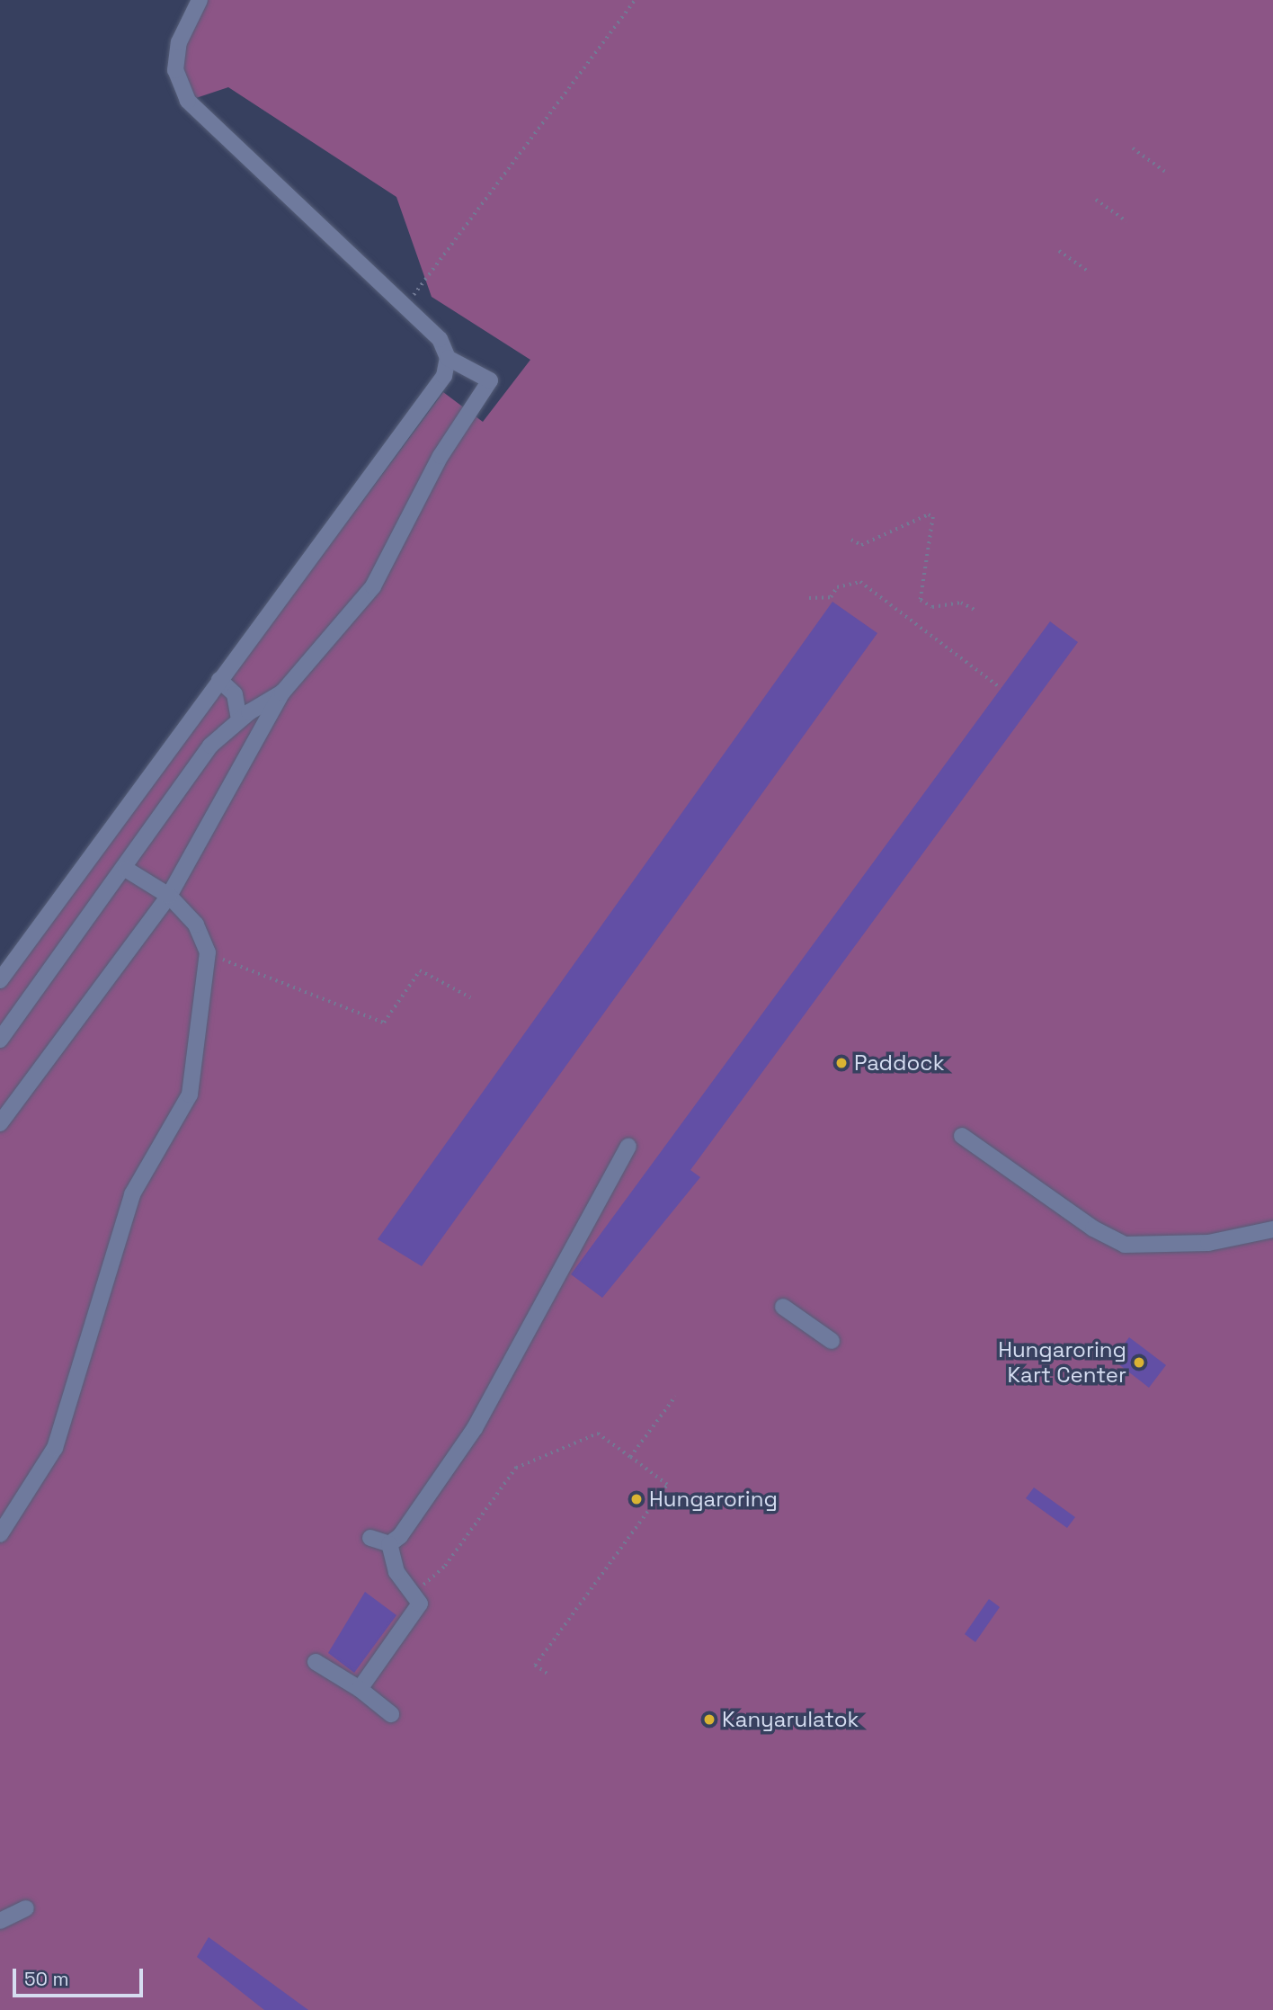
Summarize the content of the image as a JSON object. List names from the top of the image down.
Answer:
{
  "places": [
    "Paddock",
    "Hungaroring Kart Center",
    "Hungaroring",
    "Kanyarulatok"
  ],
  "scale_bar": "50 m"
}
